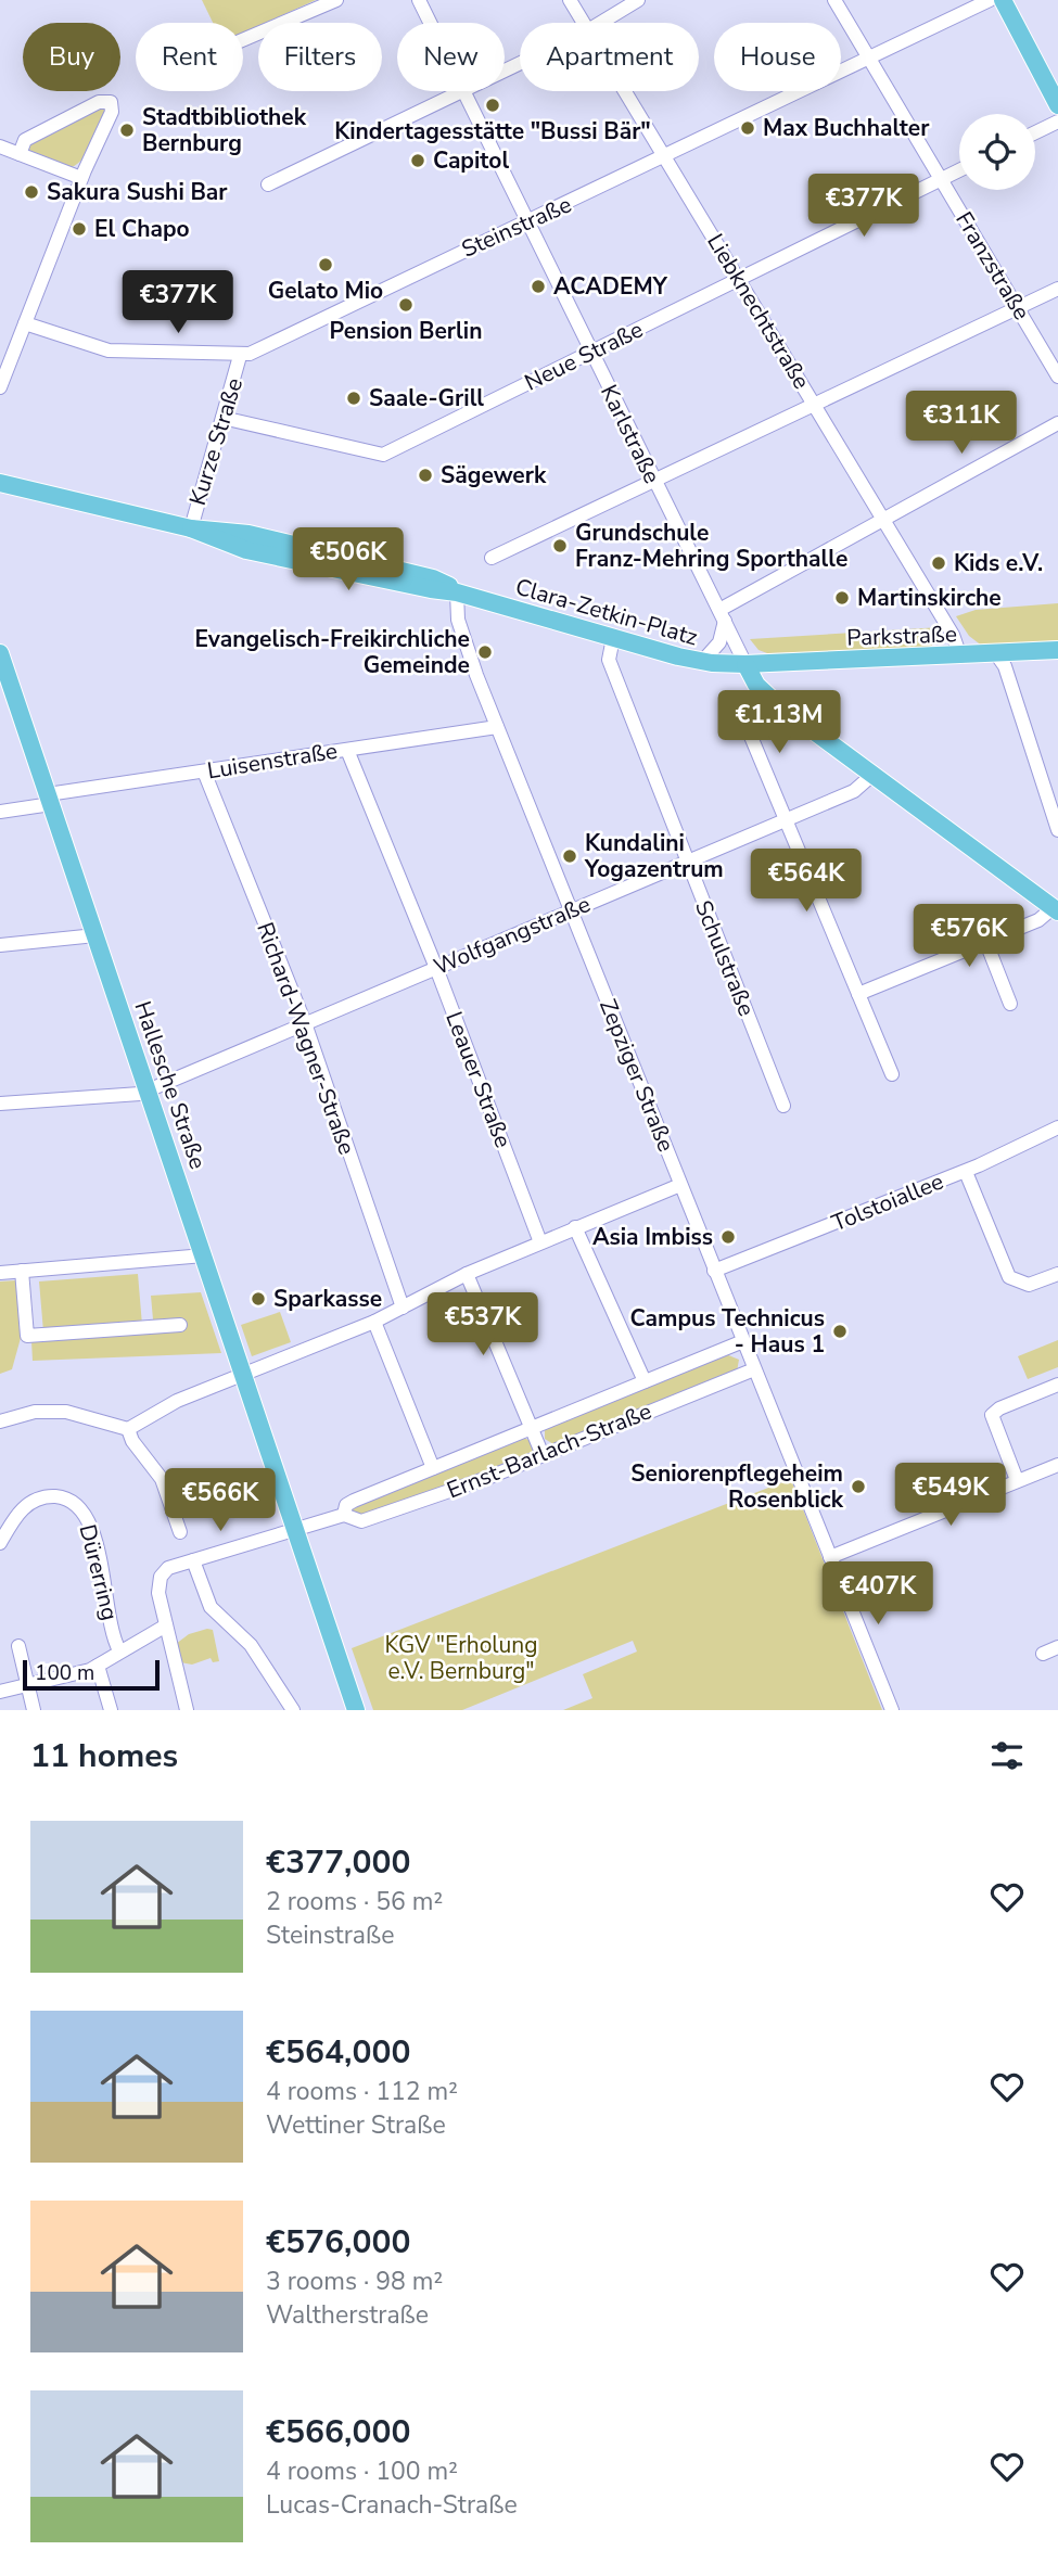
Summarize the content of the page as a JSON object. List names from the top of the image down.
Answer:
{
  "streets": {
    "main road": ["Clara-Zetkin-Platz", "Parkstraße", "Hallesche Straße"],
    "street": [
      "Steinstraße",
      "Franzstraße",
      "Liebknechtstraße",
      "Neue Straße",
      "Karlstraße",
      "Kurze Straße",
      "Luisenstraße",
      "Wolfgangstraße",
      "Schulstraße",
      "Richard-Wagner-Straße",
      "Zepziger Straße",
      "Leauer Straße",
      "Tolstoiallee",
      "Ernst-Barlach-Straße",
      "Dürerring"
    ]
  },
  "crossings": [
    ["Steinstraße", "Franzstraße"],
    ["Steinstraße", "Liebknechtstraße"],
    ["Steinstraße", "Karlstraße"],
    ["Steinstraße", "Kurze Straße"],
    ["Franzstraße", "Neue Straße"],
    ["Liebknechtstraße", "Neue Straße"],
    ["Liebknechtstraße", "Parkstraße"],
    ["Neue Straße", "Karlstraße"],
    ["Neue Straße", "Kurze Straße"],
    ["Karlstraße", "Clara-Zetkin-Platz"],
    ["Karlstraße", "Parkstraße"],
    ["Kurze Straße", "Clara-Zetkin-Platz"],
    ["Clara-Zetkin-Platz", "Parkstraße"],
    ["Clara-Zetkin-Platz", "Schulstraße"],
    ["Clara-Zetkin-Platz", "Zepziger Straße"],
    ["Luisenstraße", "Richard-Wagner-Straße"],
    ["Luisenstraße", "Zepziger Straße"],
    ["Luisenstraße", "Leauer Straße"],
    ["Luisenstraße", "Hallesche Straße"],
    ["Wolfgangstraße", "Schulstraße"],
    ["Wolfgangstraße", "Richard-Wagner-Straße"],
    ["Wolfgangstraße", "Zepziger Straße"],
    ["Wolfgangstraße", "Leauer Straße"],
    ["Wolfgangstraße", "Hallesche Straße"],
    ["Zepziger Straße", "Tolstoiallee"],
    ["Zepziger Straße", "Ernst-Barlach-Straße"],
    ["Hallesche Straße", "Ernst-Barlach-Straße"]
  ],
  "parks": ["KGV \"Erholung e.V. Bernburg\""],
  "places": [
    "Kindertagesstätte \"Bussi Bär\"",
    "Max Buchhalter",
    "Stadtbibliothek Bernburg",
    "Capitol",
    "Sakura Sushi Bar",
    "El Chapo",
    "Gelato Mio",
    "ACADEMY",
    "Pension Berlin",
    "Saale-Grill",
    "Sägewerk",
    "Grundschule Franz-Mehring Sporthalle",
    "Kids e.V.",
    "Martinskirche",
    "Evangelisch-Freikirchliche Gemeinde",
    "Kundalini Yogazentrum",
    "Asia Imbiss",
    "Sparkasse",
    "Campus Technicus - Haus 1",
    "Seniorenpflegeheim Rosenblick"
  ],
  "scale_bar": "100 m",
  "page": {
    "chip": [
      "Buy",
      "Rent",
      "Filters",
      "New",
      "Apartment",
      "House"
    ],
    "price": [
      "€377K",
      "€377K",
      "€311K",
      "€506K",
      "€1.13M",
      "€564K",
      "€576K",
      "€537K",
      "€549K",
      "€566K",
      "€407K"
    ],
    "scale": "100 m",
    "heading": "11 homes",
    "list": [
      {
        "name": "€377,000",
        "note": "2 rooms · 56 m² · Steinstraße"
      },
      {
        "name": "€564,000",
        "note": "4 rooms · 112 m² · Wettiner Straße"
      },
      {
        "name": "€576,000",
        "note": "3 rooms · 98 m² · Waltherstraße"
      },
      {
        "name": "€566,000",
        "note": "4 rooms · 100 m² · Lucas-Cranach-Straße"
      }
    ]
  }
}
